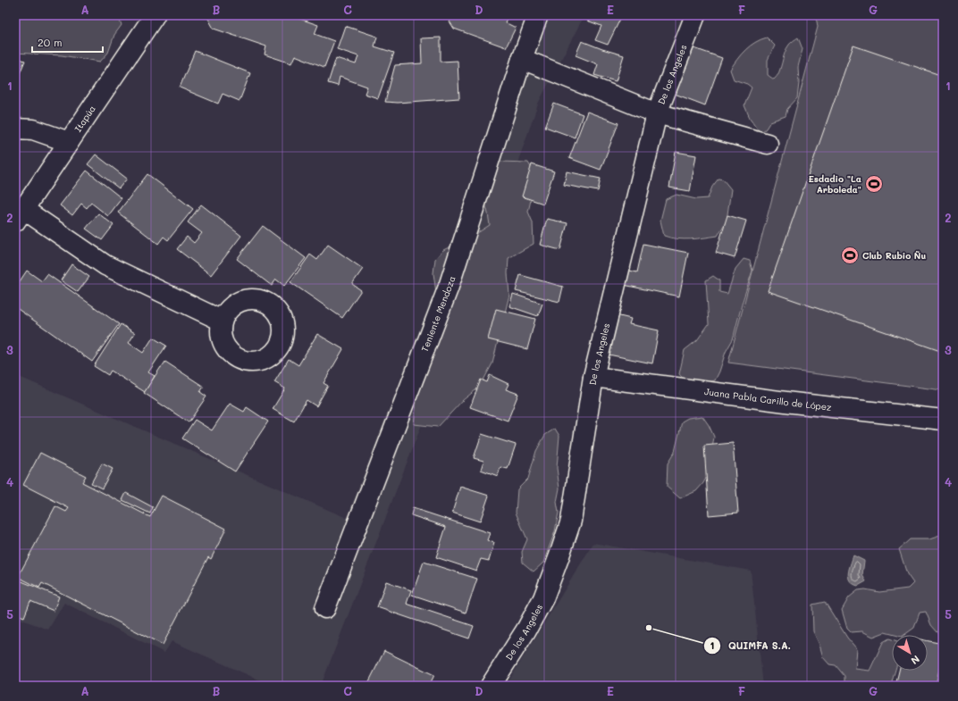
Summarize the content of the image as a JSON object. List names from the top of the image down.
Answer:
{
  "streets": {
    "street": [
      "De los Angeles",
      "Itapúa",
      "Teniente Mendoza",
      "Juana Pabla Carillo de López"
    ]
  },
  "crossings": [
    ["De los Angeles", "Juana Pabla Carillo de López"]
  ],
  "places": {
    "sports": ["Esdadio \"La Arboleda\"", "Club Rubio Ñu"],
    "other": ["QUIMFA S.A."]
  },
  "scale_bar": "20 m",
  "north": "bottom right",
  "grid": {
    "columns": [
      "A",
      "B",
      "C",
      "D",
      "E",
      "F",
      "G"
    ],
    "rows": [
      "1",
      "2",
      "3",
      "4",
      "5"
    ]
  }
}
